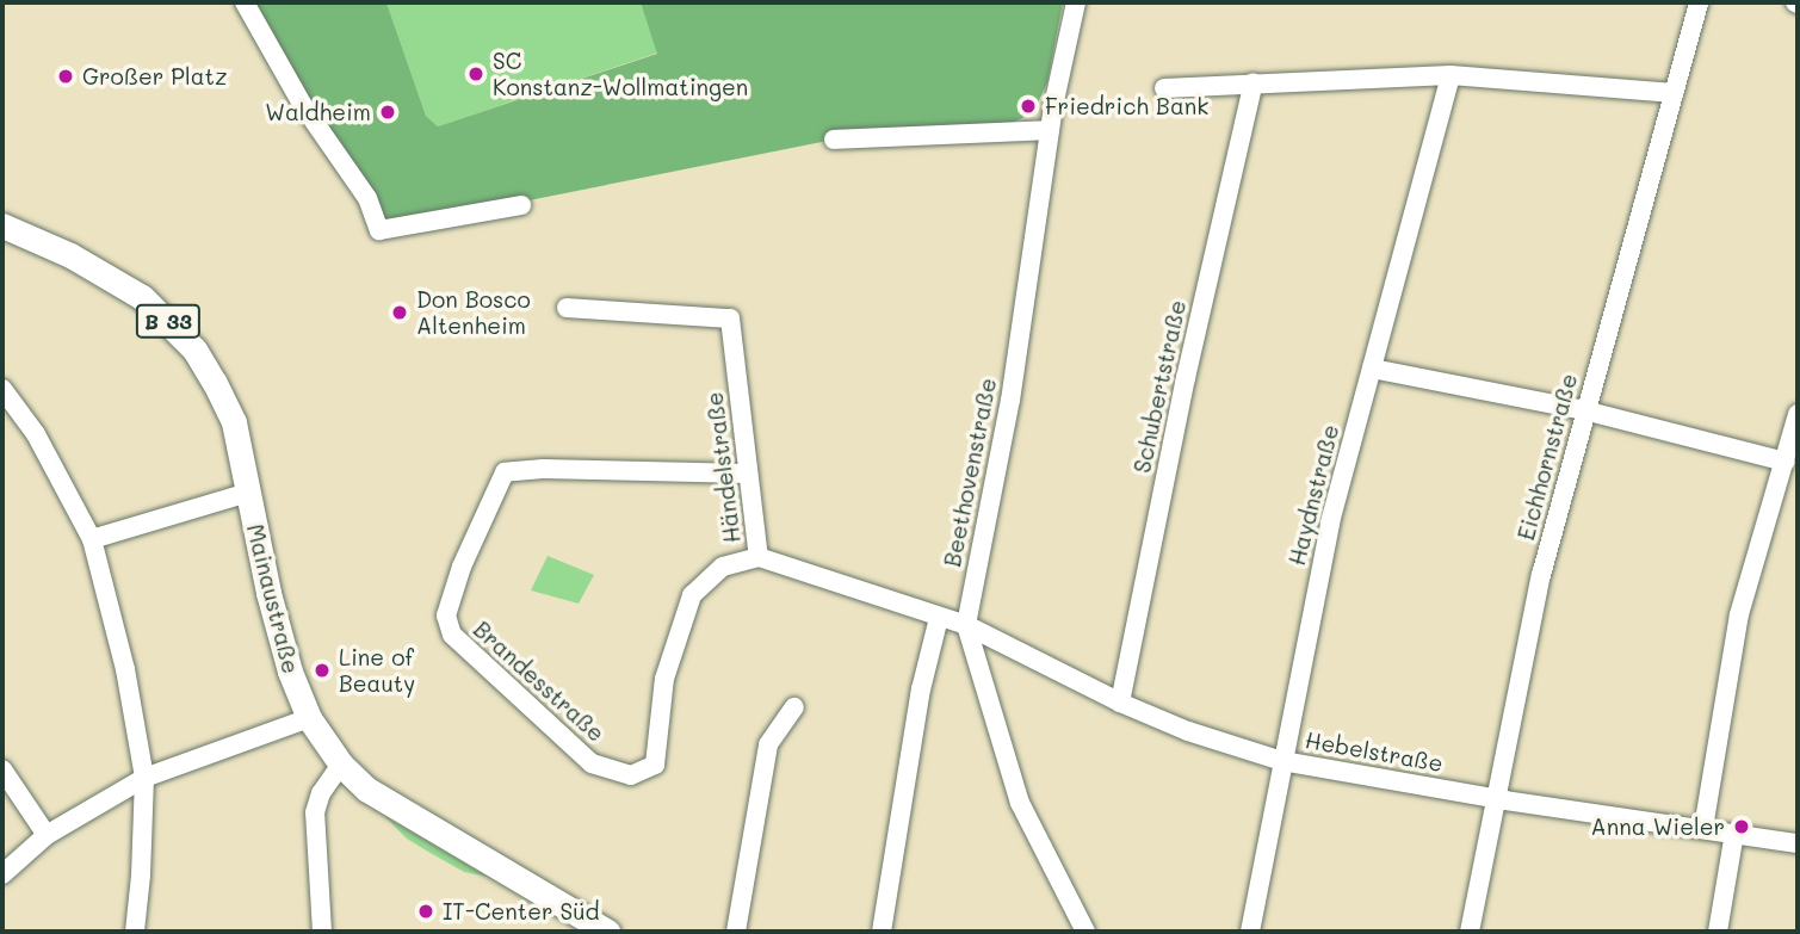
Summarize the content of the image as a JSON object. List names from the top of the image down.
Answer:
{
  "streets": {
    "main road": ["B 33", "Mainaustraße"],
    "street": [
      "Schubertstraße",
      "Eichhornstraße",
      "Händelstraße",
      "Beethovenstraße",
      "Haydnstraße",
      "Brandesstraße",
      "Hebelstraße"
    ]
  },
  "crossings": [
    ["Schubertstraße", "Hebelstraße"],
    ["Eichhornstraße", "Hebelstraße"],
    ["Händelstraße", "Beethovenstraße"],
    ["Händelstraße", "Brandesstraße"],
    ["Händelstraße", "Hebelstraße"],
    ["Beethovenstraße", "Hebelstraße"],
    ["Haydnstraße", "Hebelstraße"]
  ],
  "places": [
    "SC Konstanz-Wollmatingen",
    "Großer Platz",
    "Friedrich Bank",
    "Waldheim",
    "Don Bosco Altenheim",
    "Line of Beauty",
    "Anna Wieler",
    "IT-Center Süd"
  ]
}
